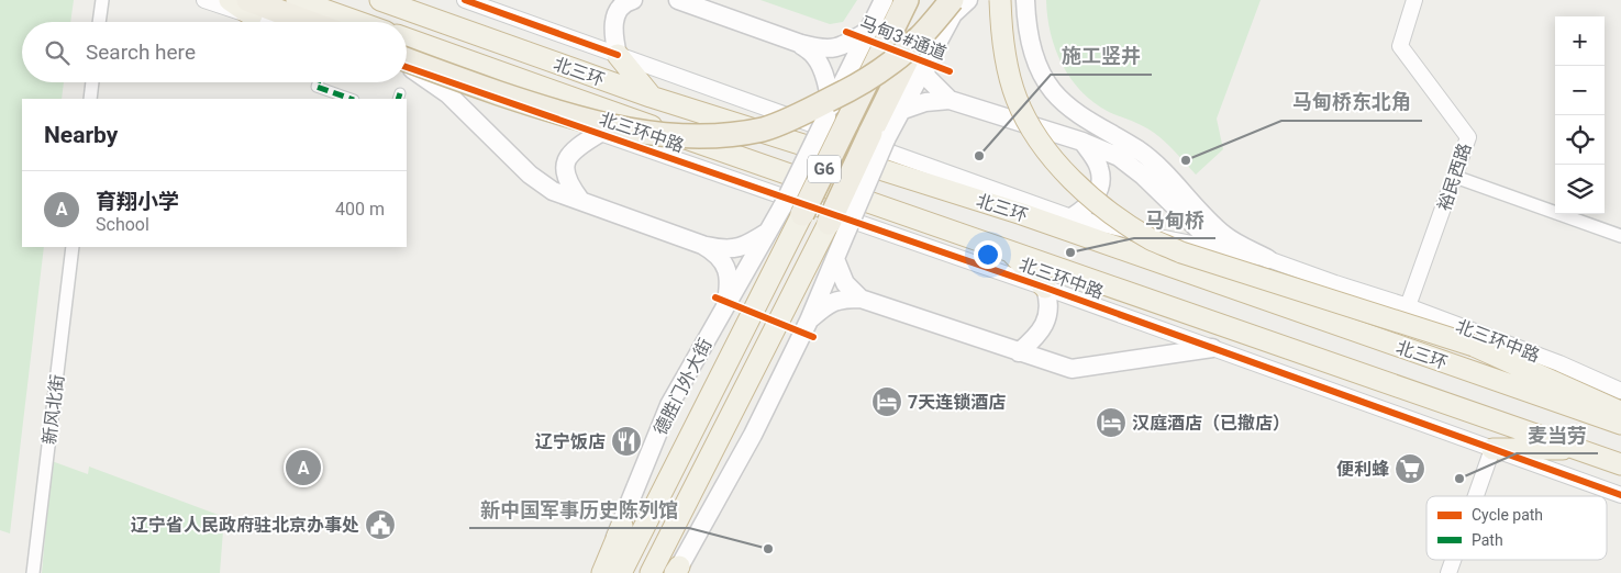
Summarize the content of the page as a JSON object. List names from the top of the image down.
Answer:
{
  "streets": {
    "highway": ["北三环", "G6", "德胜门外大街"],
    "street": ["北三环中路", "裕民西路", "新风北街"],
    "cycle path": ["马甸3#通道"]
  },
  "crossings": [
    ["北三环中路", "裕民西路"],
    ["G6", "德胜门外大街"]
  ],
  "places": {
    "other": [
      "施工竖井",
      "马甸桥东北角",
      "马甸桥",
      "麦当劳",
      "新中国军事历史陈列馆"
    ],
    "hotel": ["7天连锁酒店", "汉庭酒店（已撤店）"],
    "restaurant": ["辽宁饭店"],
    "supermarket": ["便利蜂"],
    "public building": ["辽宁省人民政府驻北京办事处"]
  },
  "legend": ["Cycle path", "Path"],
  "page": {
    "map_buttons": ["+", "−"],
    "search": "Search here",
    "heading": "Nearby",
    "list": [
      {
        "mark": "A",
        "name": "育翔小学",
        "note": "School",
        "value": "400 m"
      }
    ],
    "pins": "A"
  }
}
